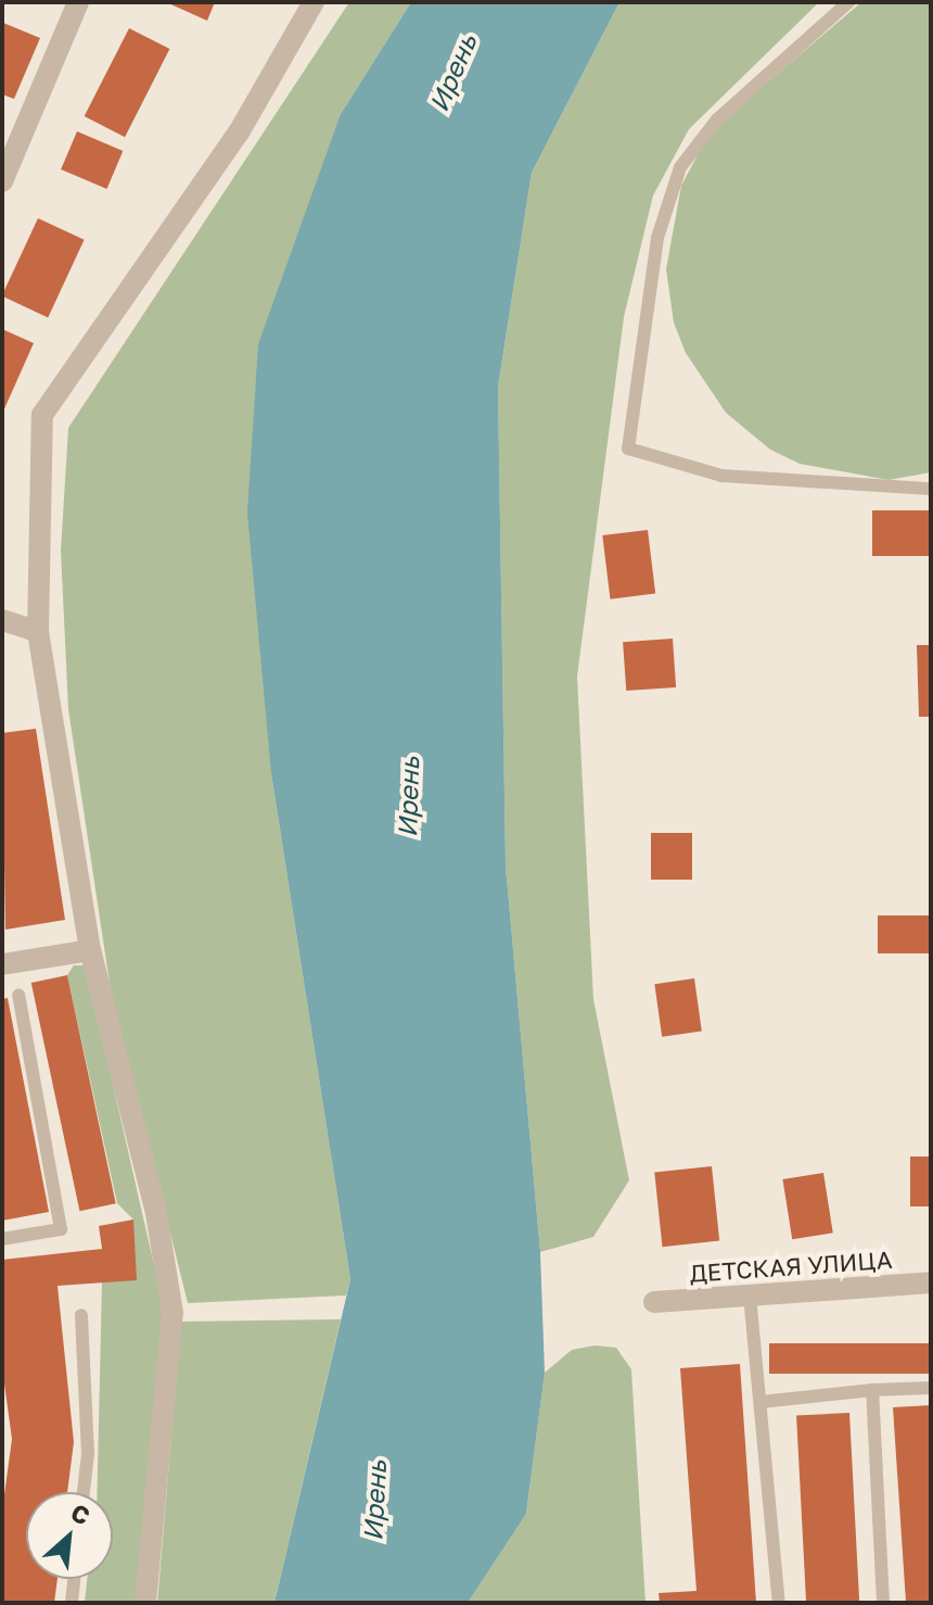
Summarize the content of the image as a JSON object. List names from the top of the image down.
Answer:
{
  "streets": {
    "street": ["ДЕТСКАЯ УЛИЦА"]
  },
  "water": ["Ирень"],
  "north": "top right"
}
